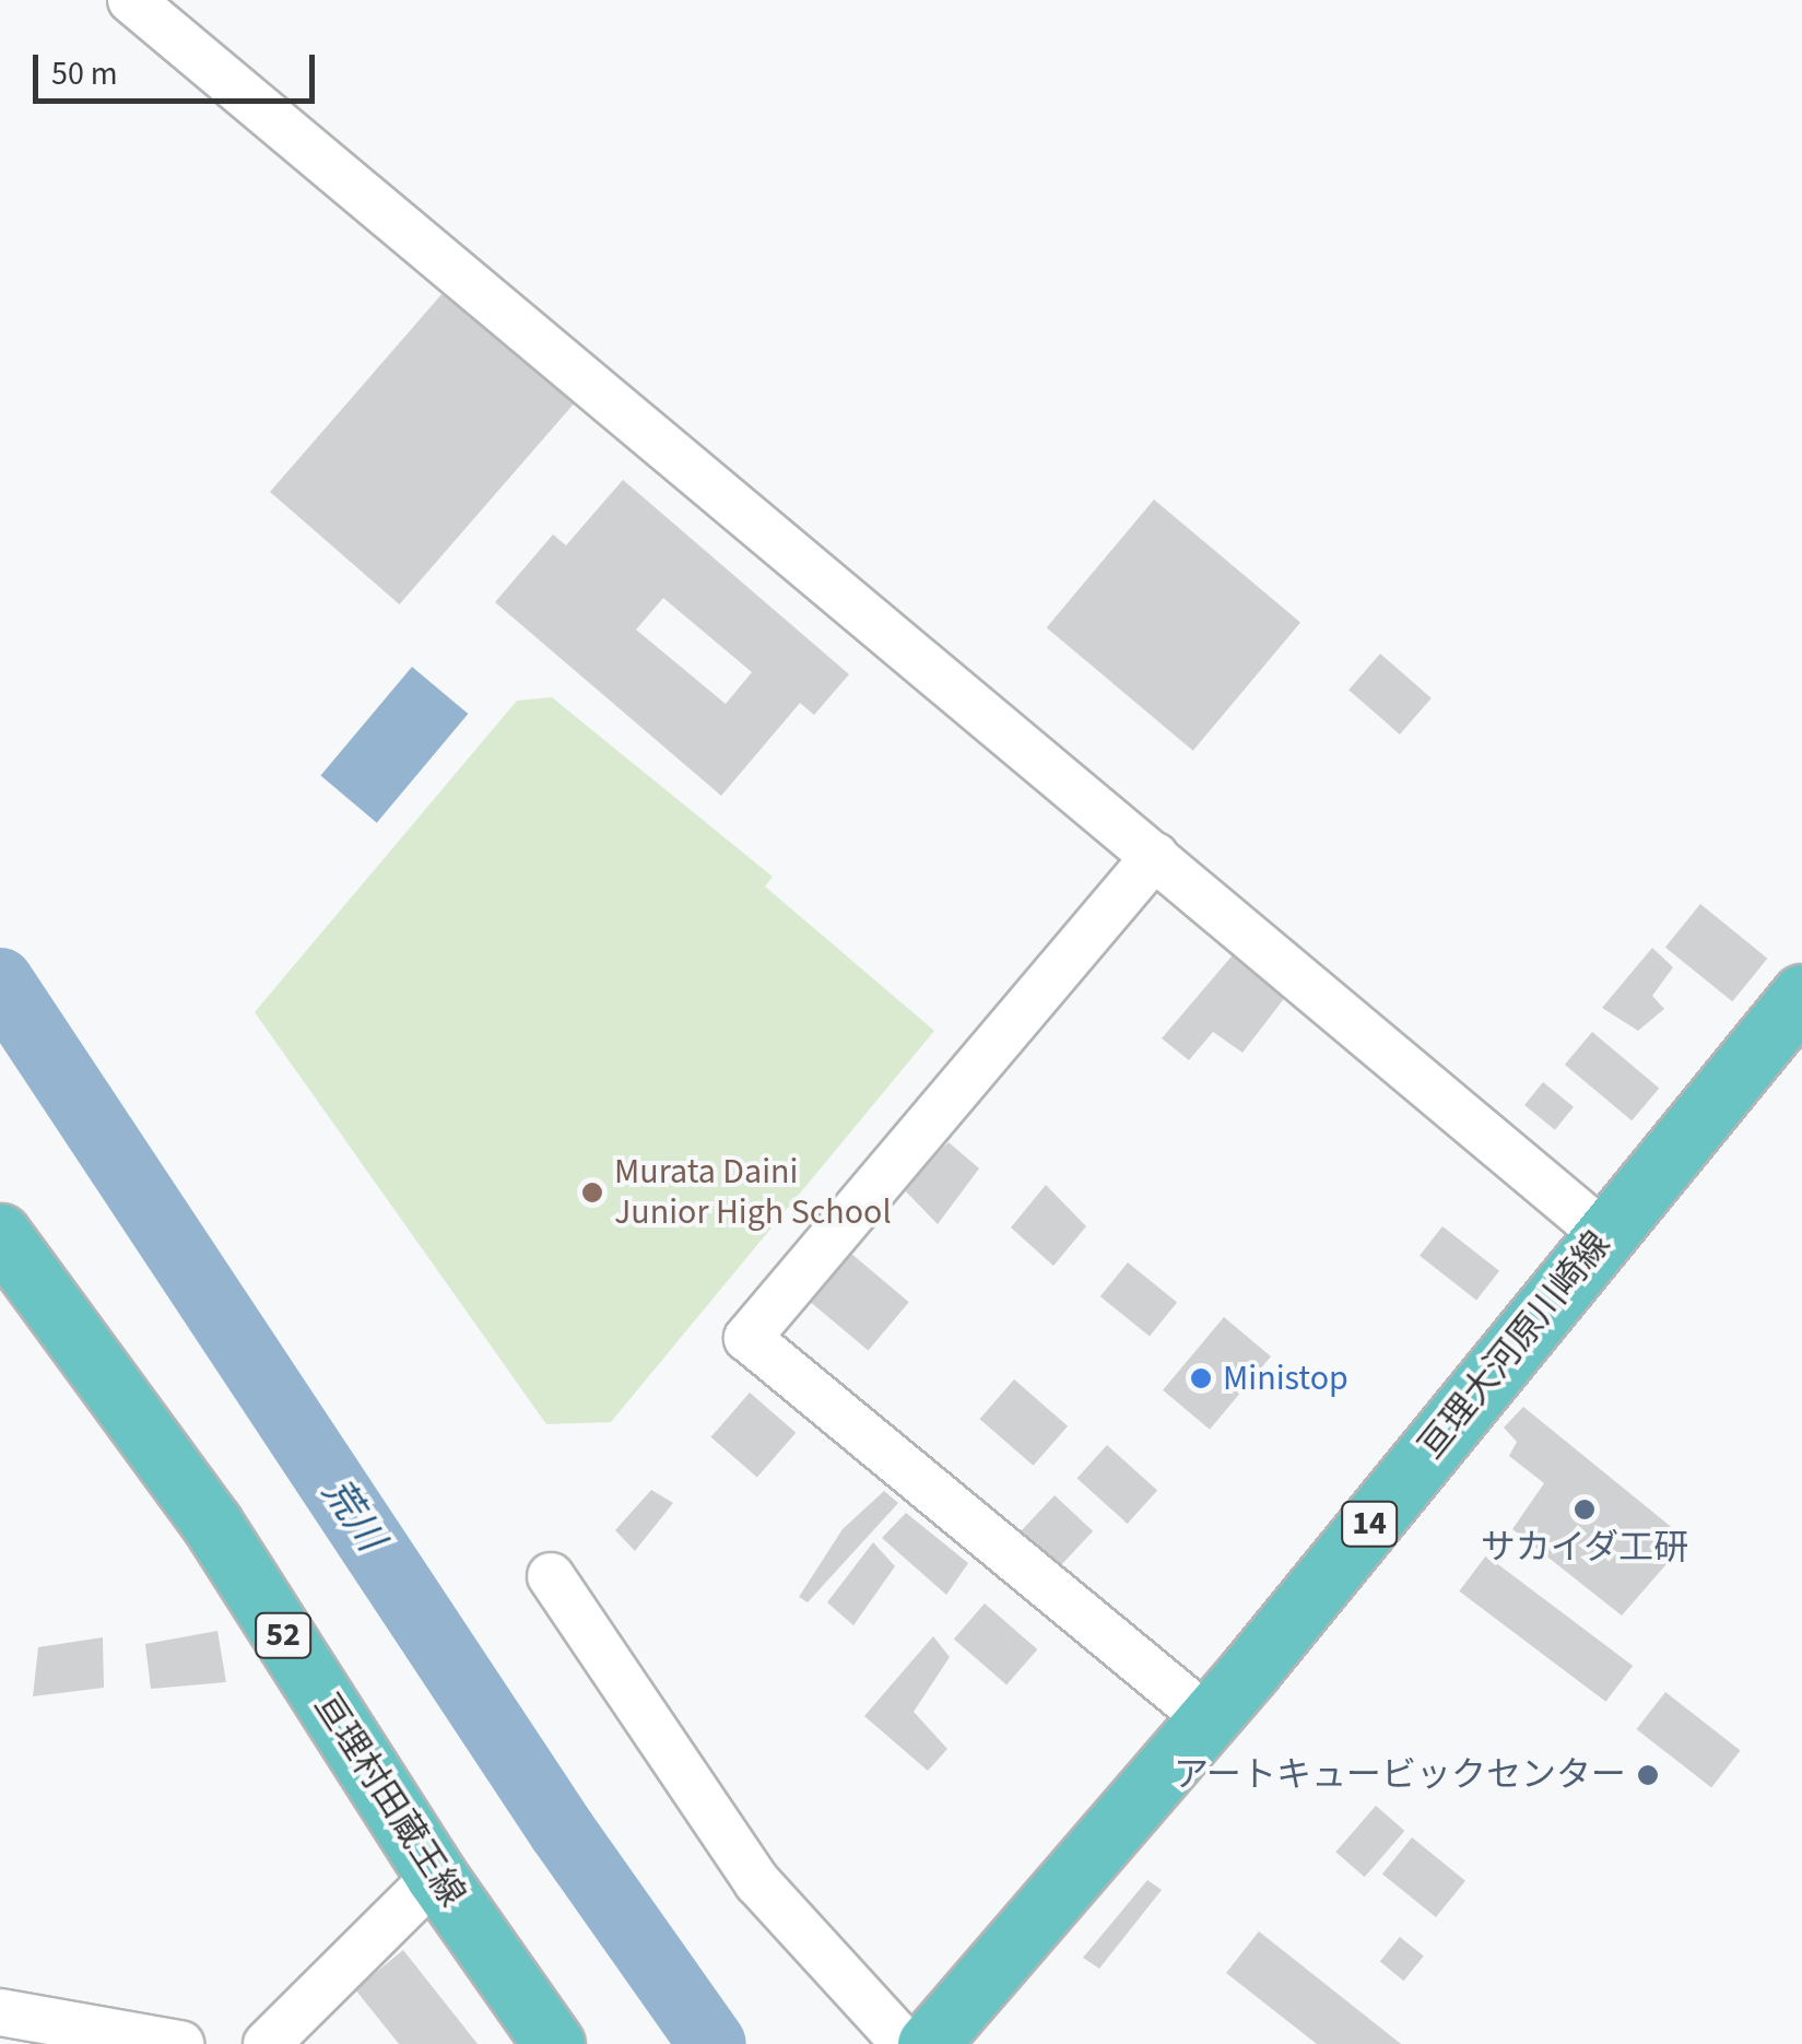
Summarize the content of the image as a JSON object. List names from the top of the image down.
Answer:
{
  "streets": {
    "main road": [
      "亘理大河原川崎線",
      "14",
      "52",
      "亘理村田蔵王線"
    ]
  },
  "water": ["荒川"],
  "places": [
    "Murata Daini Junior High School",
    "Ministop",
    "サカイダ工研",
    "アートキュービックセンター"
  ],
  "scale_bar": "50 m"
}
